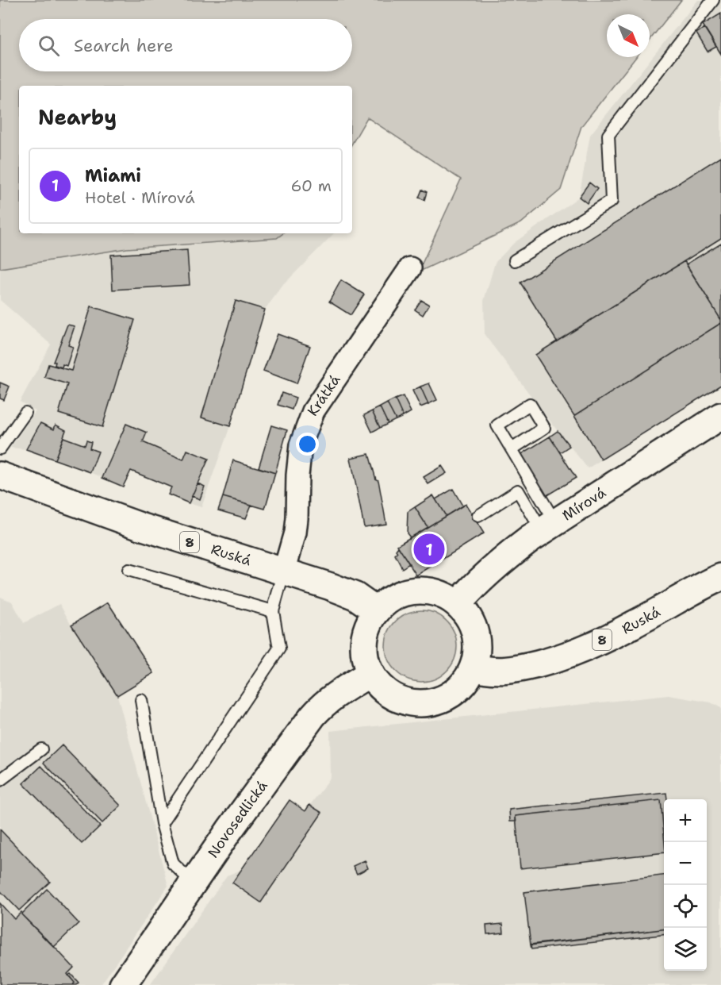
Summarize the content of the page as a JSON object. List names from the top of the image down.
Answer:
{
  "streets": {
    "main road": [
      "Mírová",
      "8",
      "Ruská",
      "Novosedlická"
    ],
    "street": ["Krátká"]
  },
  "crossings": [
    ["Krátká", "Ruská"],
    ["Mírová", "Ruská"],
    ["Mírová", "Novosedlická"],
    ["Ruská", "Novosedlická"]
  ],
  "north": "bottom right",
  "page": {
    "search": "Search here",
    "heading": "Nearby",
    "list": [
      {
        "mark": "1",
        "name": "Miami",
        "note": "Hotel · Mírová",
        "value": "60 m"
      }
    ],
    "pins": "1",
    "map_buttons": ["+", "−"]
  }
}
